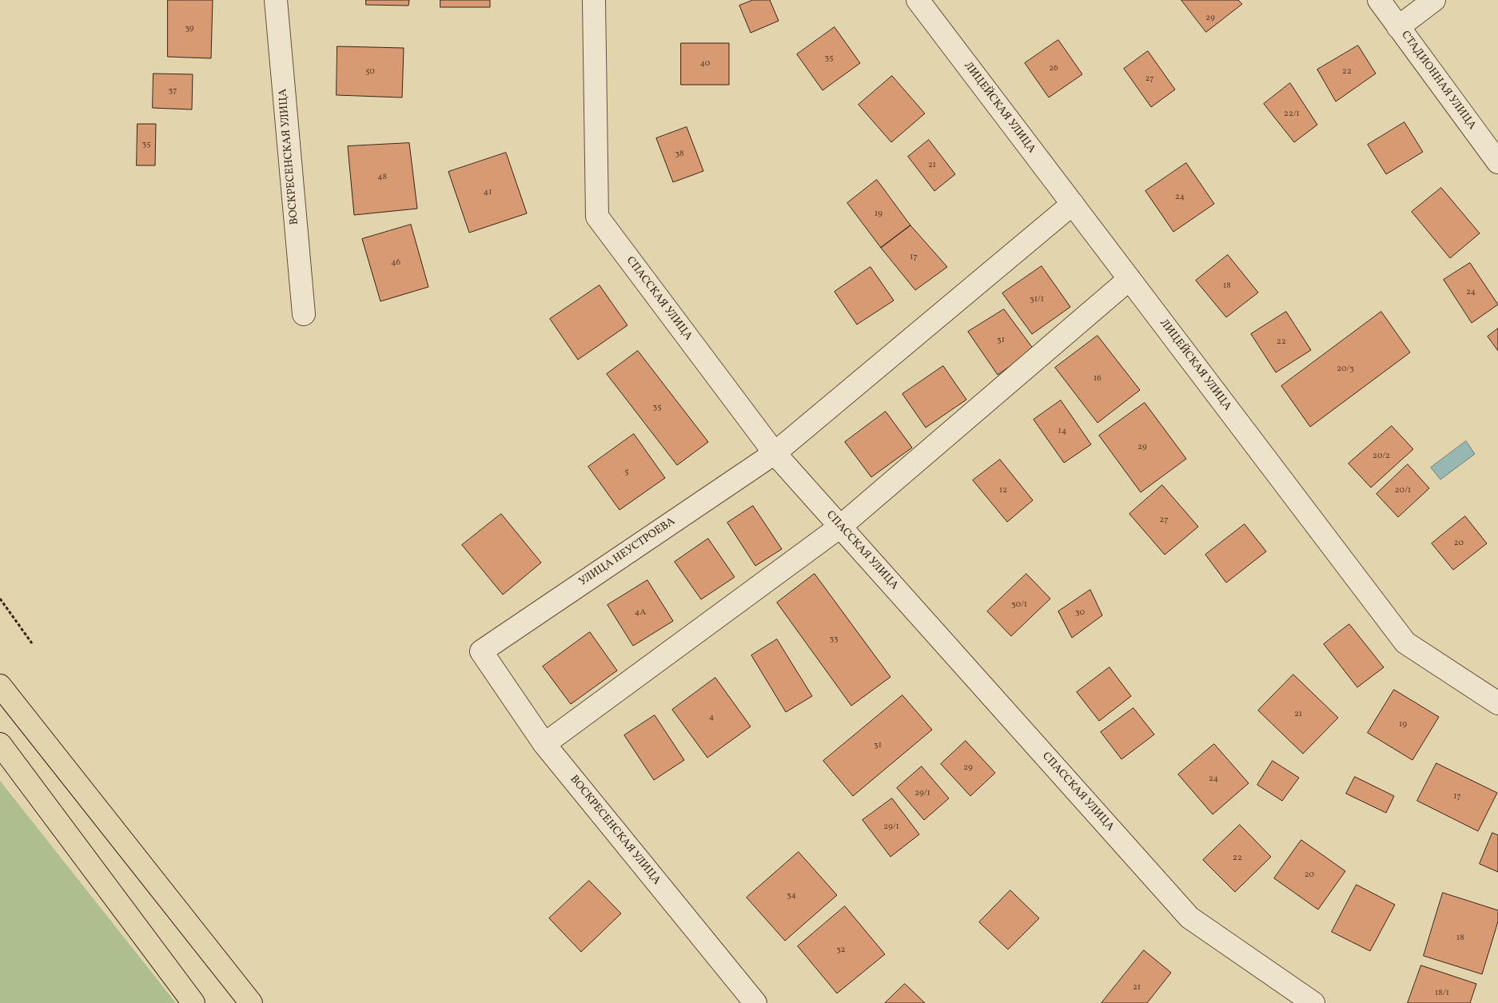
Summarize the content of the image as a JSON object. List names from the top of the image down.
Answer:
{
  "streets": {
    "street": [
      "СТАДИОННАЯ УЛИЦА",
      "ЛИЦЕЙСКАЯ УЛИЦА",
      "ВОСКРЕСЕНСКАЯ УЛИЦА",
      "СПАССКАЯ УЛИЦА",
      "УЛИЦА НЕУСТРОЕВА"
    ]
  },
  "crossings": [
    ["ЛИЦЕЙСКАЯ УЛИЦА", "УЛИЦА НЕУСТРОЕВА"],
    ["ВОСКРЕСЕНСКАЯ УЛИЦА", "УЛИЦА НЕУСТРОЕВА"],
    ["СПАССКАЯ УЛИЦА", "УЛИЦА НЕУСТРОЕВА"]
  ],
  "house_numbers": [
    "29",
    "39",
    "35",
    "40",
    "26",
    "50",
    "22",
    "27",
    "37",
    "22/1",
    "35",
    "38",
    "21",
    "48",
    "41",
    "24",
    "19",
    "17",
    "46",
    "18",
    "24",
    "31/1",
    "31",
    "22",
    "20/3",
    "16",
    "35",
    "14",
    "29",
    "20/2",
    "5",
    "12",
    "20/1",
    "27",
    "20",
    "30/1",
    "4А",
    "30",
    "33",
    "21",
    "4",
    "19",
    "31",
    "29",
    "24",
    "29/1",
    "17",
    "29/1",
    "22",
    "20",
    "34",
    "18",
    "32",
    "21",
    "18/1"
  ]
}
